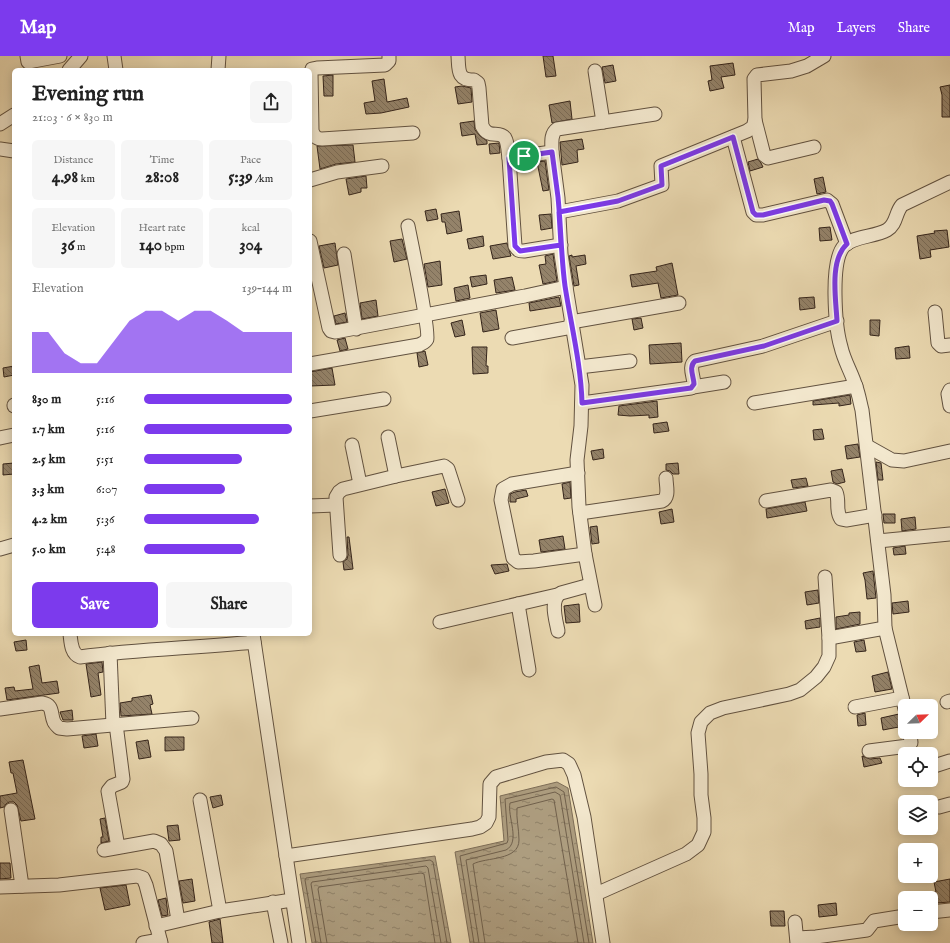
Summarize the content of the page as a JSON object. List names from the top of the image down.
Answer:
{
  "north": "top right",
  "page": {
    "header": "Map",
    "nav": ["Map", "Layers", "Share"],
    "heading": ["Evening run", "21:03 · 6 × 830 m"],
    "stats": [
      ["Distance", "4.98 km"],
      ["Time", "28:08"],
      ["Pace", "5:39 /km"],
      ["Elevation", "36 m"],
      ["Heart rate", "140 bpm"],
      ["kcal", "304"]
    ],
    "chart": ["Elevation", "139–144 m"],
    "list": [
      {
        "name": "830 m",
        "note": "5:16"
      },
      {
        "name": "1.7 km",
        "note": "5:16"
      },
      {
        "name": "2.5 km",
        "note": "5:51"
      },
      {
        "name": "3.3 km",
        "note": "6:07"
      },
      {
        "name": "4.2 km",
        "note": "5:36"
      },
      {
        "name": "5.0 km",
        "note": "5:48"
      }
    ],
    "buttons": ["Save", "Share"],
    "map_buttons": ["+", "−"]
  }
}
